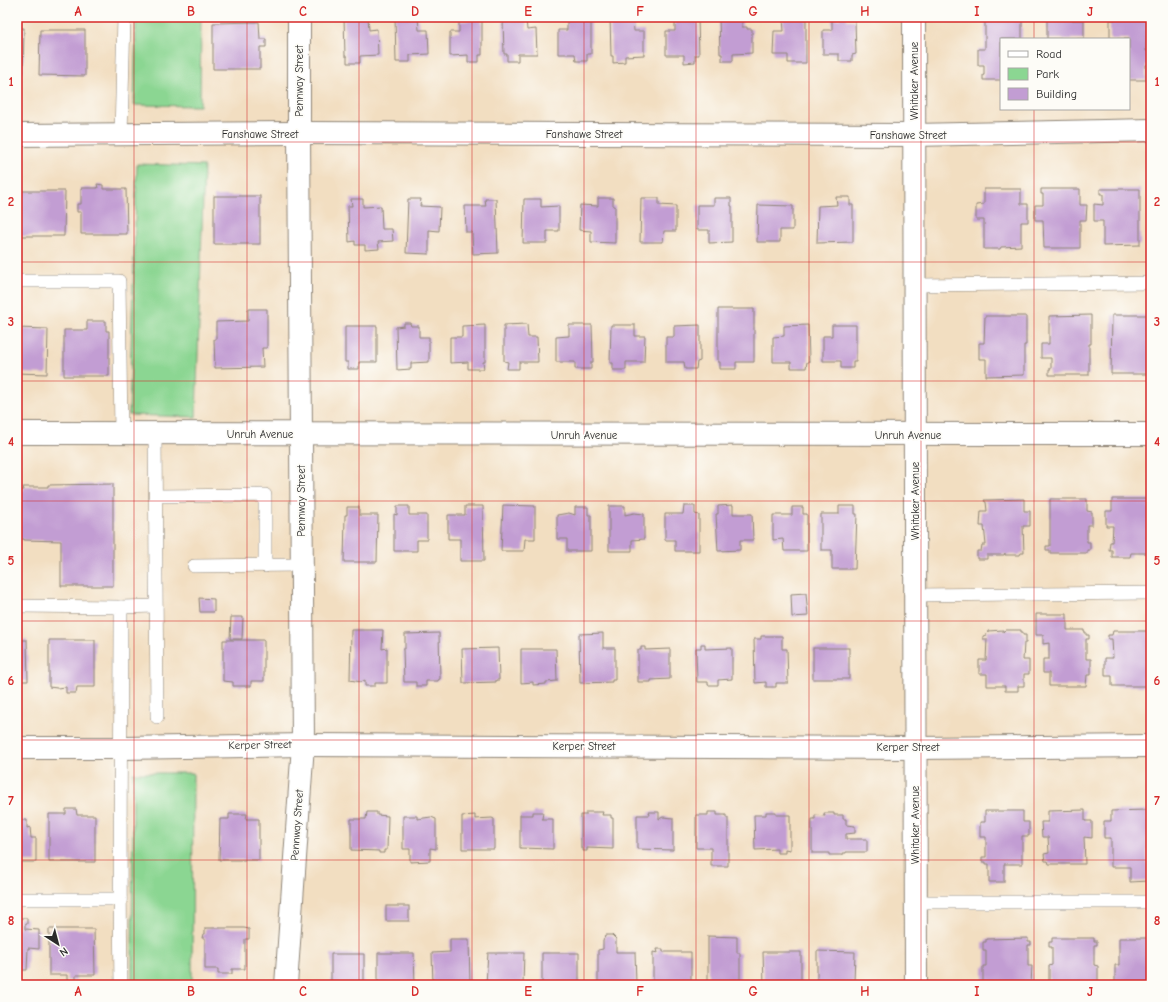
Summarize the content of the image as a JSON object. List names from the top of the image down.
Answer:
{
  "streets": {
    "street": [
      "Pennway Street",
      "Whitaker Avenue",
      "Fanshawe Street",
      "Unruh Avenue",
      "Kerper Street"
    ]
  },
  "crossings": [
    ["Pennway Street", "Fanshawe Street"],
    ["Pennway Street", "Unruh Avenue"],
    ["Pennway Street", "Kerper Street"],
    ["Whitaker Avenue", "Fanshawe Street"],
    ["Whitaker Avenue", "Unruh Avenue"],
    ["Whitaker Avenue", "Kerper Street"]
  ],
  "legend": ["Road", "Park", "Building"],
  "north": "bottom right",
  "grid": {
    "columns": [
      "A",
      "B",
      "C",
      "D",
      "E",
      "F",
      "G",
      "H",
      "I",
      "J"
    ],
    "rows": [
      "1",
      "2",
      "3",
      "4",
      "5",
      "6",
      "7",
      "8"
    ]
  }
}
